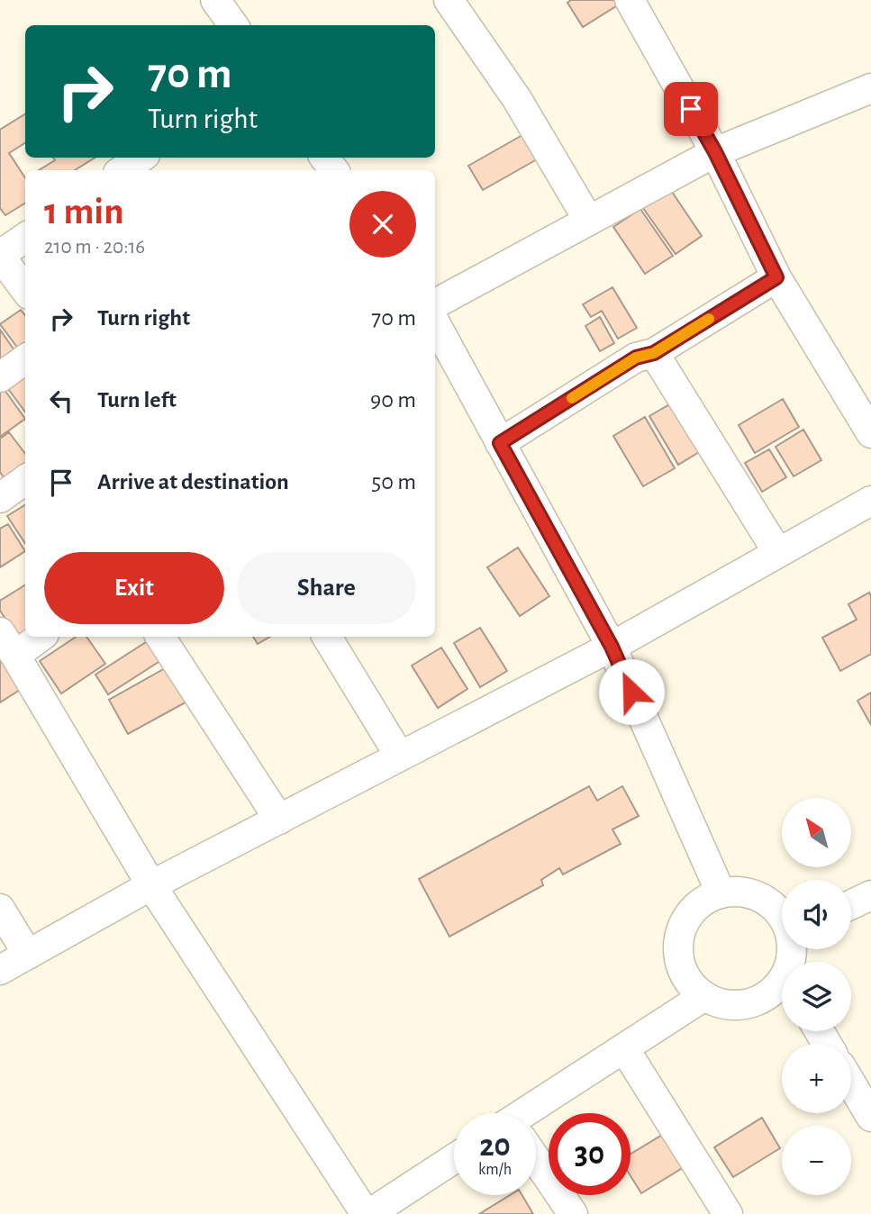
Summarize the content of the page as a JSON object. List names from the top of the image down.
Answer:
{
  "north": "top left",
  "page": {
    "turn": ["70 m", "Turn right"],
    "heading": ["1 min", "210 m · 20:16"],
    "list": [
      {
        "name": "Turn right",
        "value": "70 m"
      },
      {
        "name": "Turn left",
        "value": "90 m"
      },
      {
        "name": "Arrive at destination",
        "value": "50 m"
      }
    ],
    "buttons": ["Exit", "Share"],
    "map_buttons": ["+", "−"],
    "speed": "20 km/h",
    "limit": "30"
  }
}
